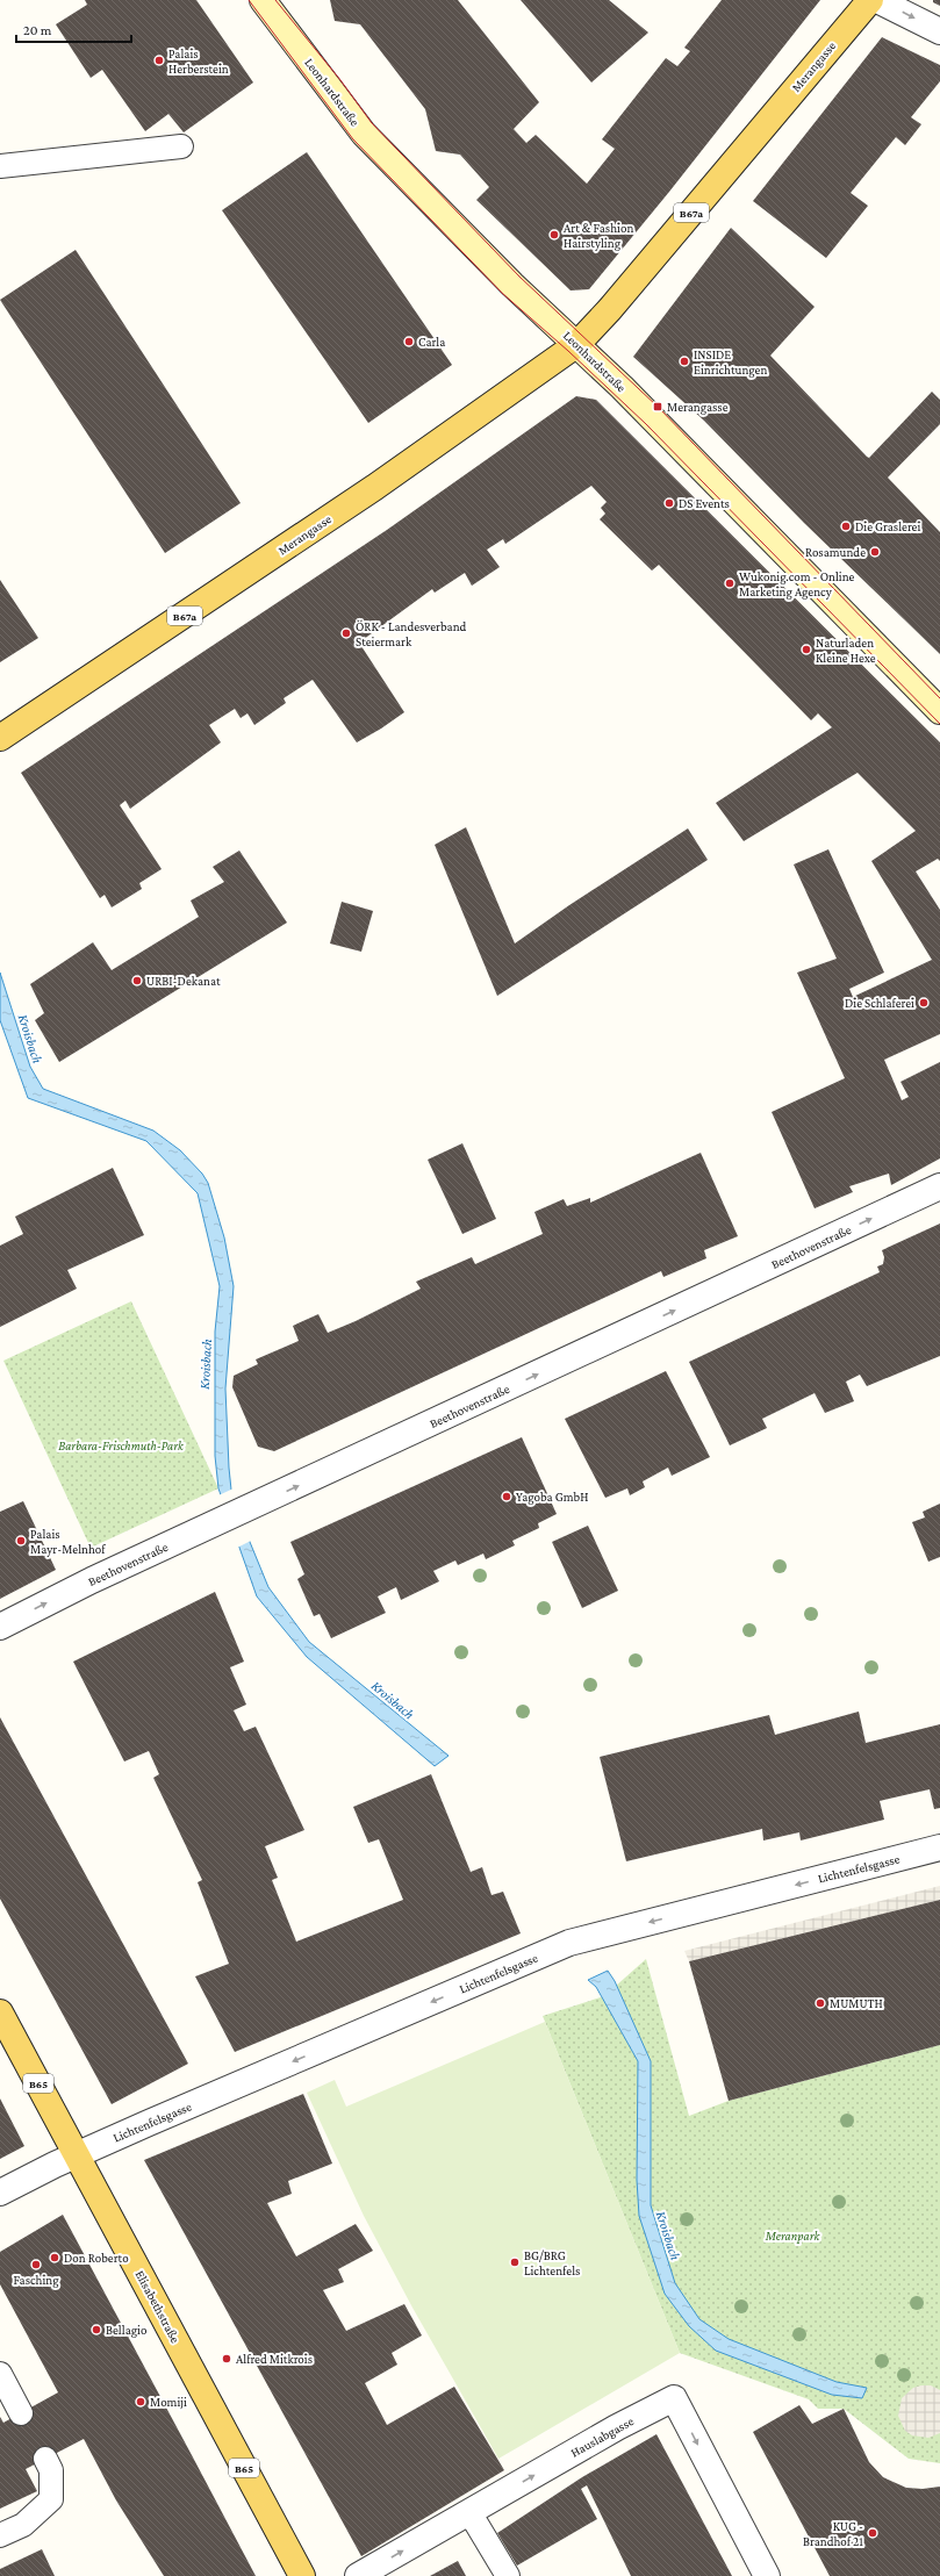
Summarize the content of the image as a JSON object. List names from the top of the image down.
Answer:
{
  "streets": {
    "main road": [
      "Merangasse",
      "Leonhardstraße",
      "B67a",
      "B65",
      "Elisabethstraße"
    ],
    "street": ["Beethovenstraße", "Lichtenfelsgasse", "Hauslabgasse"]
  },
  "crossings": [
    ["Merangasse", "Leonhardstraße"],
    ["Lichtenfelsgasse", "Elisabethstraße"]
  ],
  "one_way": ["Beethovenstraße", "Lichtenfelsgasse"],
  "water": ["Kroisbach"],
  "parks": ["Barbara-Frischmuth-Park", "Meranpark"],
  "places": {
    "other": [
      "Palais Herberstein",
      "Art & Fashion Hairstyling",
      "Carla",
      "INSIDE Einrichtungen",
      "DS Events",
      "Die Graslerei",
      "Rosamunde",
      "Wukonig.com - Online Marketing Agency",
      "ÖRK - Landesverband Steiermark",
      "Naturladen Kleine Hexe",
      "URBI-Dekanat",
      "Die Schlaferei",
      "Yagoba GmbH",
      "Palais Mayr-Melnhof",
      "MUMUTH",
      "Don Roberto",
      "BG/BRG Lichtenfels",
      "Fasching",
      "Bellagio",
      "Alfred Mitkrois",
      "Momiji",
      "KUG - Brandhof 21"
    ],
    "transit": ["Merangasse"]
  },
  "scale_bar": "20 m"
}
